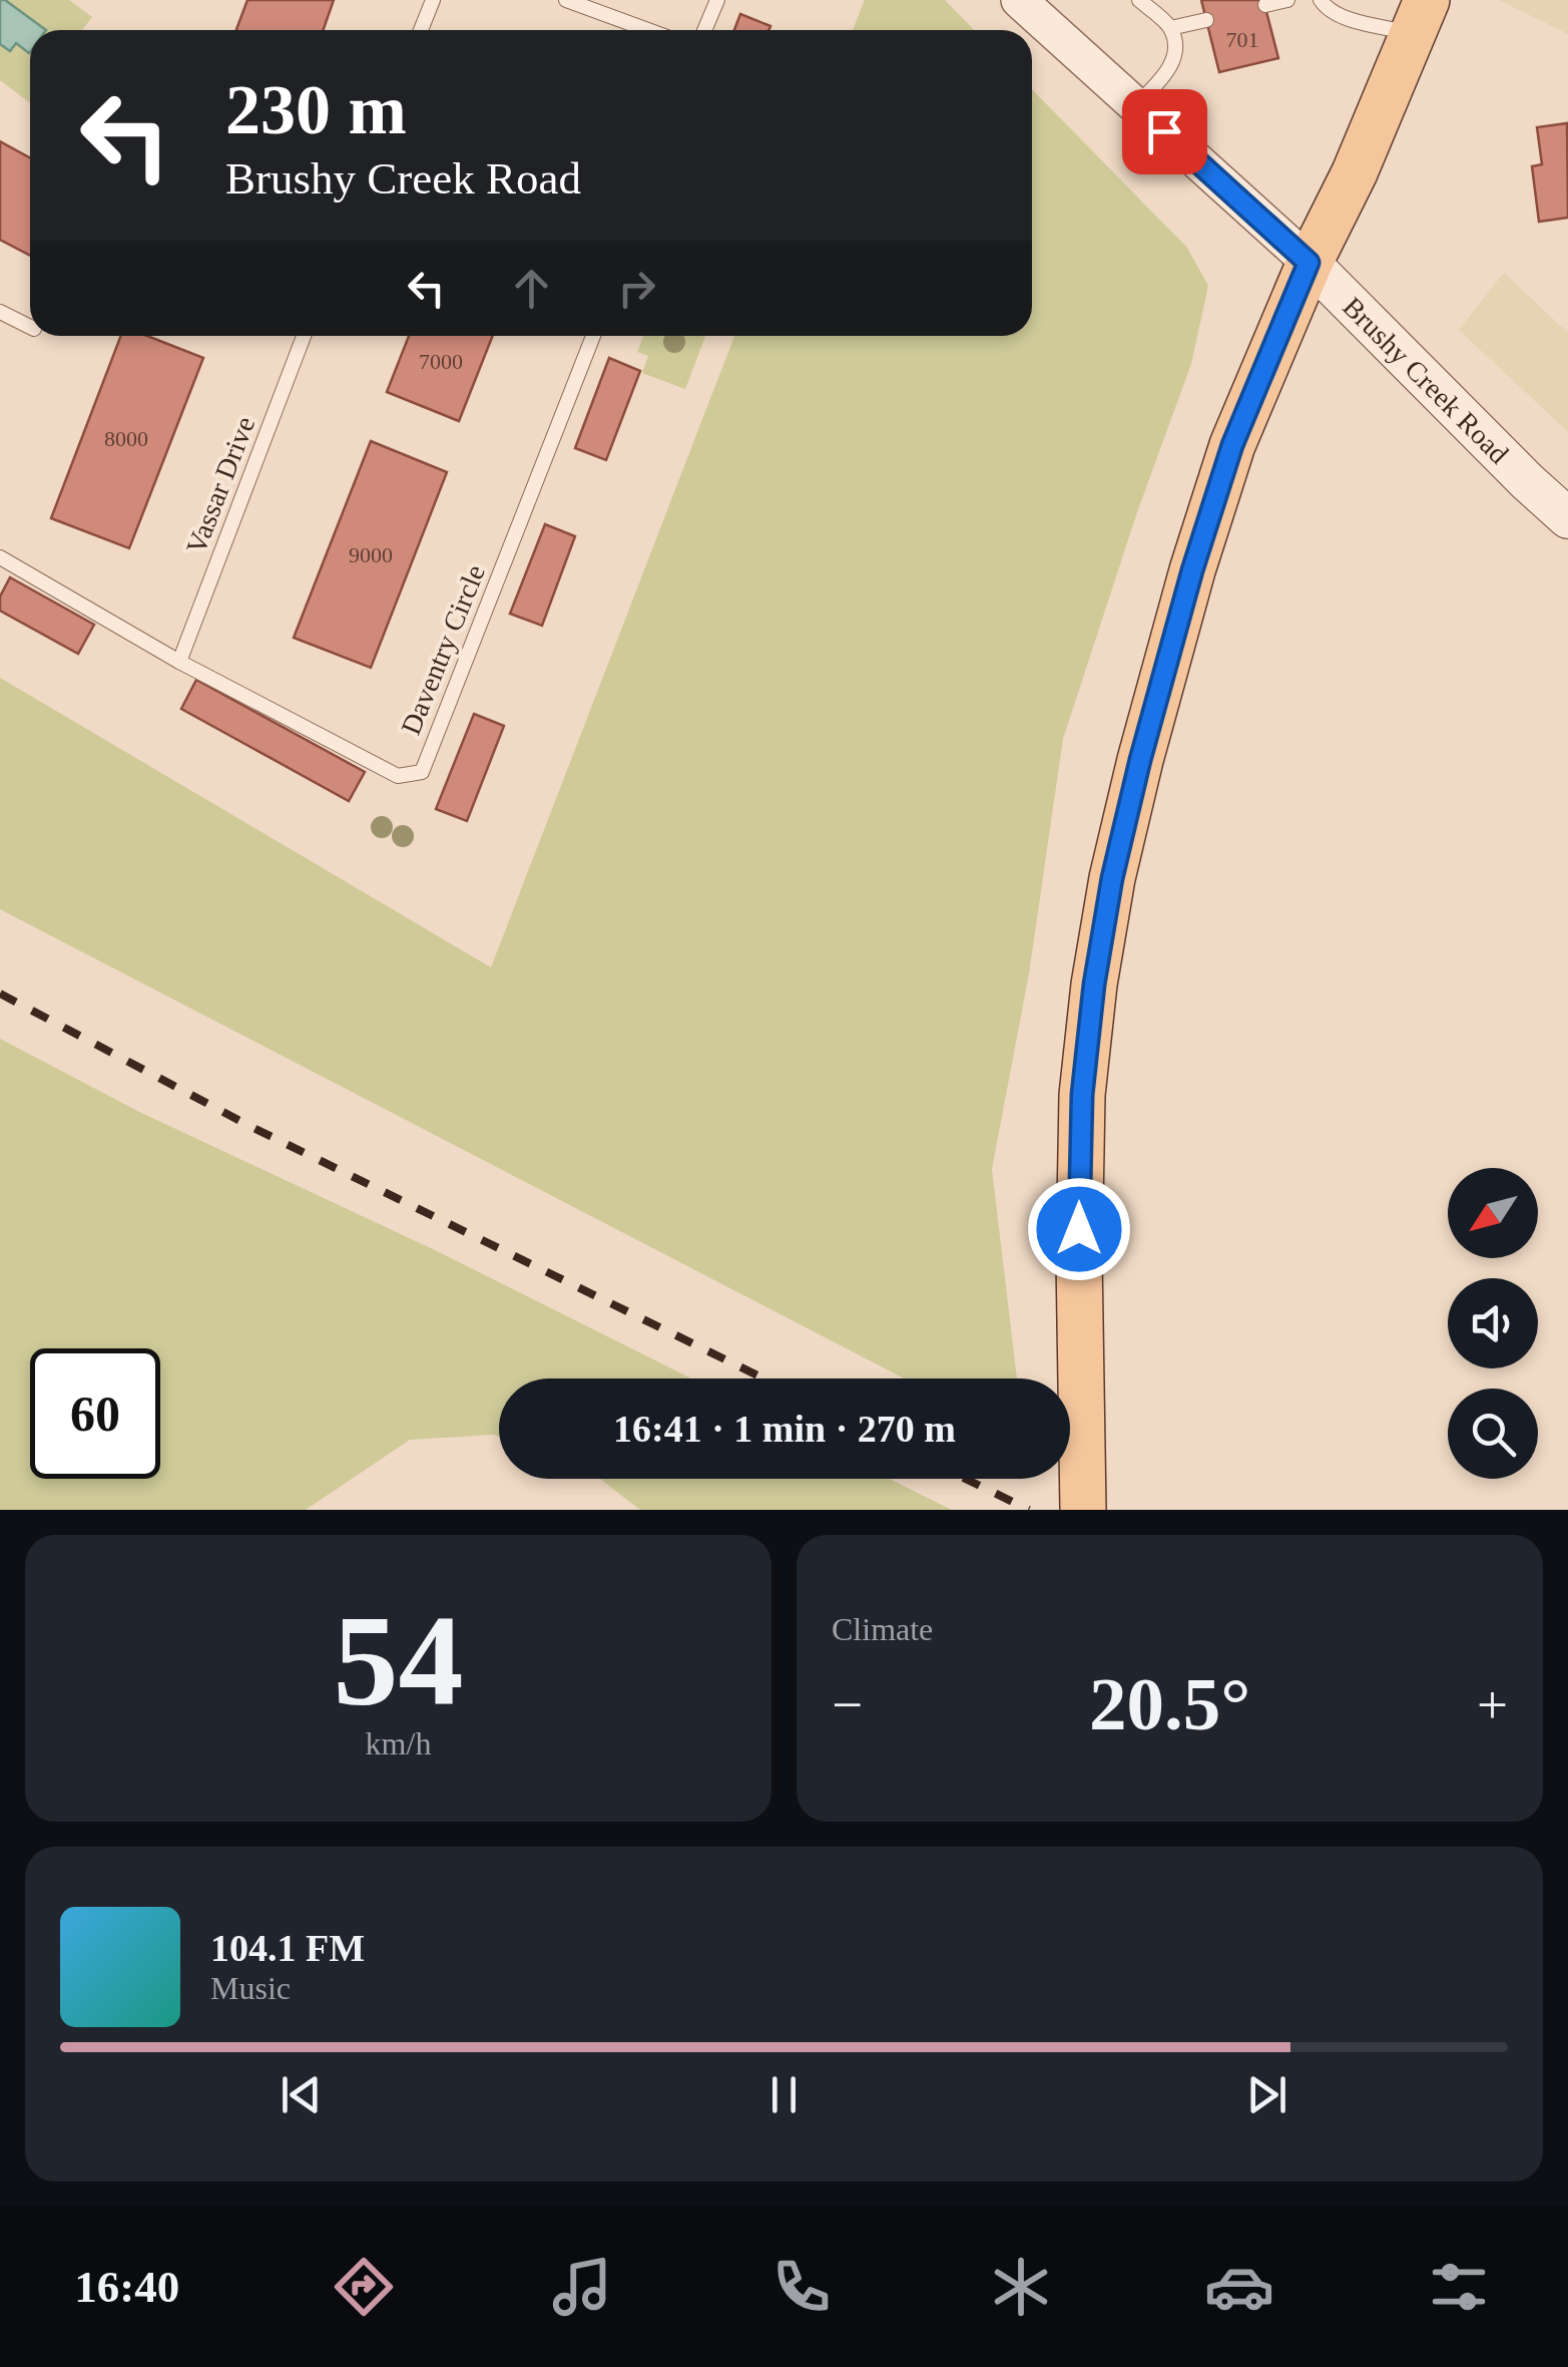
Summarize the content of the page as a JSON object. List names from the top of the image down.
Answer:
{
  "streets": {
    "main road": ["Brushy Creek Road"],
    "lane": ["Vassar Drive", "Daventry Circle"]
  },
  "crossings": [
    ["Vassar Drive", "Daventry Circle"]
  ],
  "house_numbers": [
    "701",
    "7000",
    "8000",
    "9000"
  ],
  "north": "bottom left",
  "page": {
    "turn": ["230 m", "Brushy Creek Road"],
    "limit": "60",
    "trip": "16:41 · 1 min · 270 m",
    "tile": [
      ["54", "km/h"],
      "Climate"
    ],
    "heat": ["−", "20.5°", "+"],
    "song": ["104.1 FM", "Music"],
    "tabs": "16:40"
  }
}
